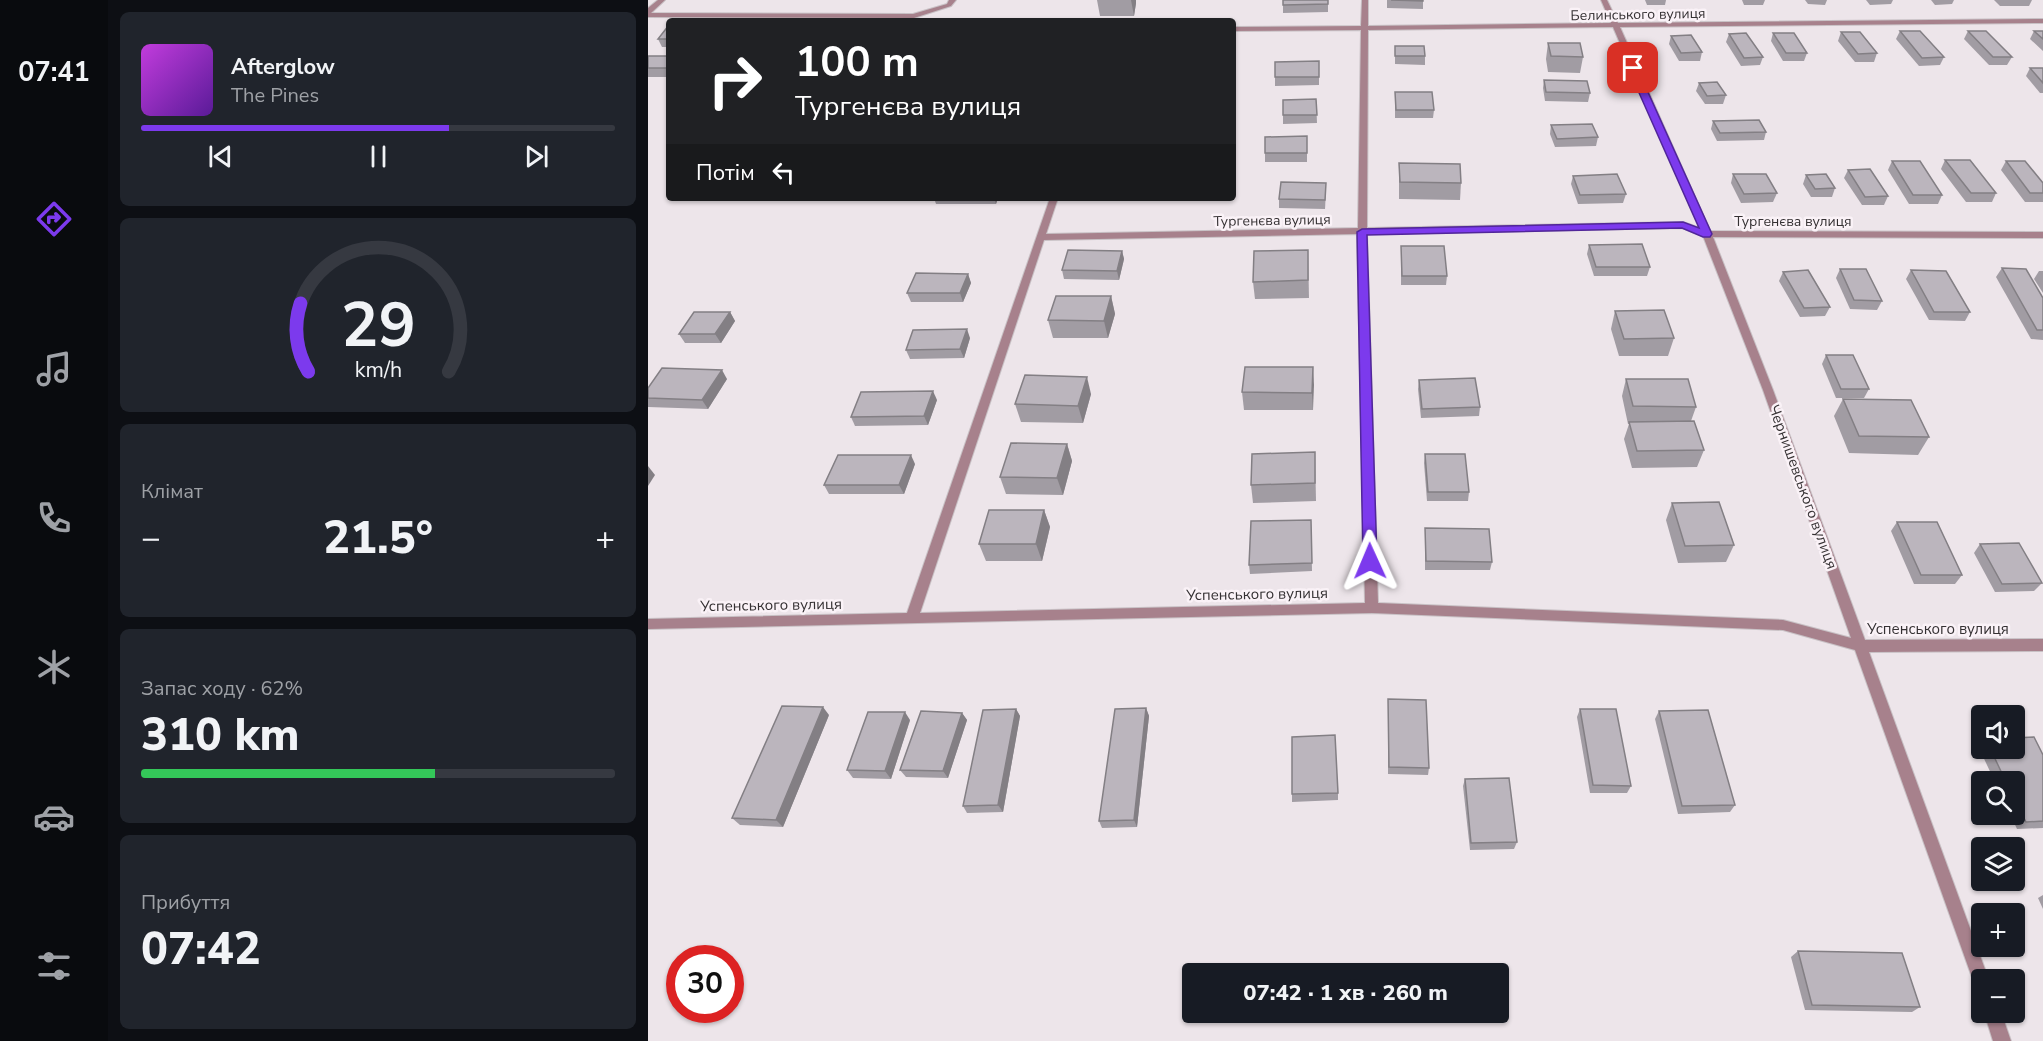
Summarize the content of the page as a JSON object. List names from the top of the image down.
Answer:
{
  "streets": {
    "street": [
      "Белинського вулиця",
      "Тургенєва вулиця",
      "Чернишевського вулиця",
      "Успенського вулиця"
    ]
  },
  "crossings": [
    ["Белинського вулиця", "Чернишевського вулиця"],
    ["Тургенєва вулиця", "Чернишевського вулиця"],
    ["Чернишевського вулиця", "Успенського вулиця"]
  ],
  "page": {
    "tabs": "07:41",
    "turn": ["100 m", "Тургенєва вулиця"],
    "song": ["Afterglow", "The Pines"],
    "then": "Потім",
    "tile": [
      "Клімат",
      ["Запас ходу · 62%", "310 km"],
      ["Прибуття", "07:42"]
    ],
    "heat": ["−", "21.5°", "+"],
    "map_buttons": ["+", "−"],
    "limit": "30",
    "trip": "07:42 · 1 хв · 260 m",
    "gauge": ["29", "km/h"]
  }
}
